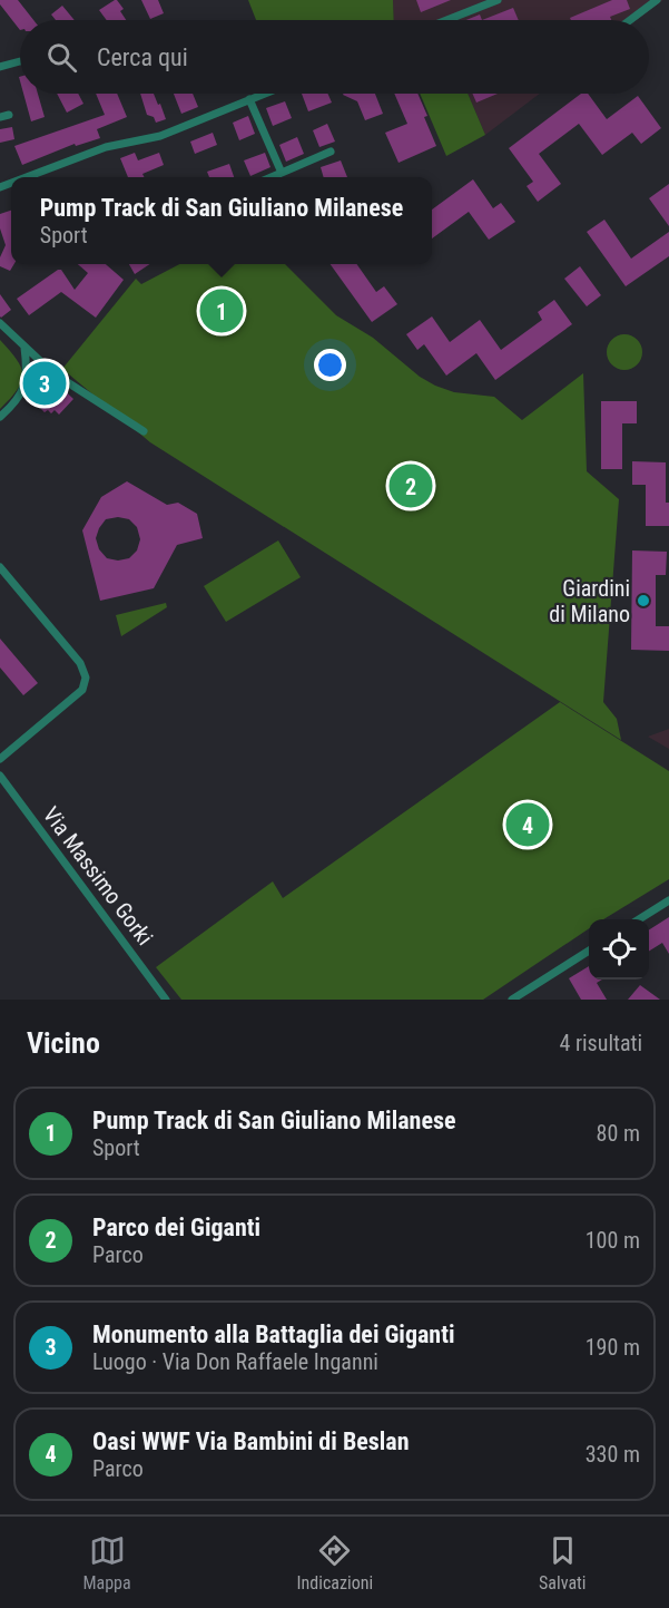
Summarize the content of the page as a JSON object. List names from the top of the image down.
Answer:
{
  "streets": {
    "street": ["Via Massimo Gorki"]
  },
  "places": ["Giardini di Milano"],
  "page": {
    "search": "Cerca qui",
    "popup": ["Pump Track di San Giuliano Milanese", "Sport"],
    "pins": [
      "1",
      "3",
      "2",
      "4"
    ],
    "heading": ["Vicino", "4 risultati"],
    "list": [
      {
        "mark": "1",
        "name": "Pump Track di San Giuliano Milanese",
        "note": "Sport",
        "value": "80 m"
      },
      {
        "mark": "2",
        "name": "Parco dei Giganti",
        "note": "Parco",
        "value": "100 m"
      },
      {
        "mark": "3",
        "name": "Monumento alla Battaglia dei Giganti",
        "note": "Luogo · Via Don Raffaele Inganni",
        "value": "190 m"
      },
      {
        "mark": "4",
        "name": "Oasi WWF Via Bambini di Beslan",
        "note": "Parco",
        "value": "330 m"
      }
    ],
    "nav": ["Mappa", "Indicazioni", "Salvati"]
  }
}
